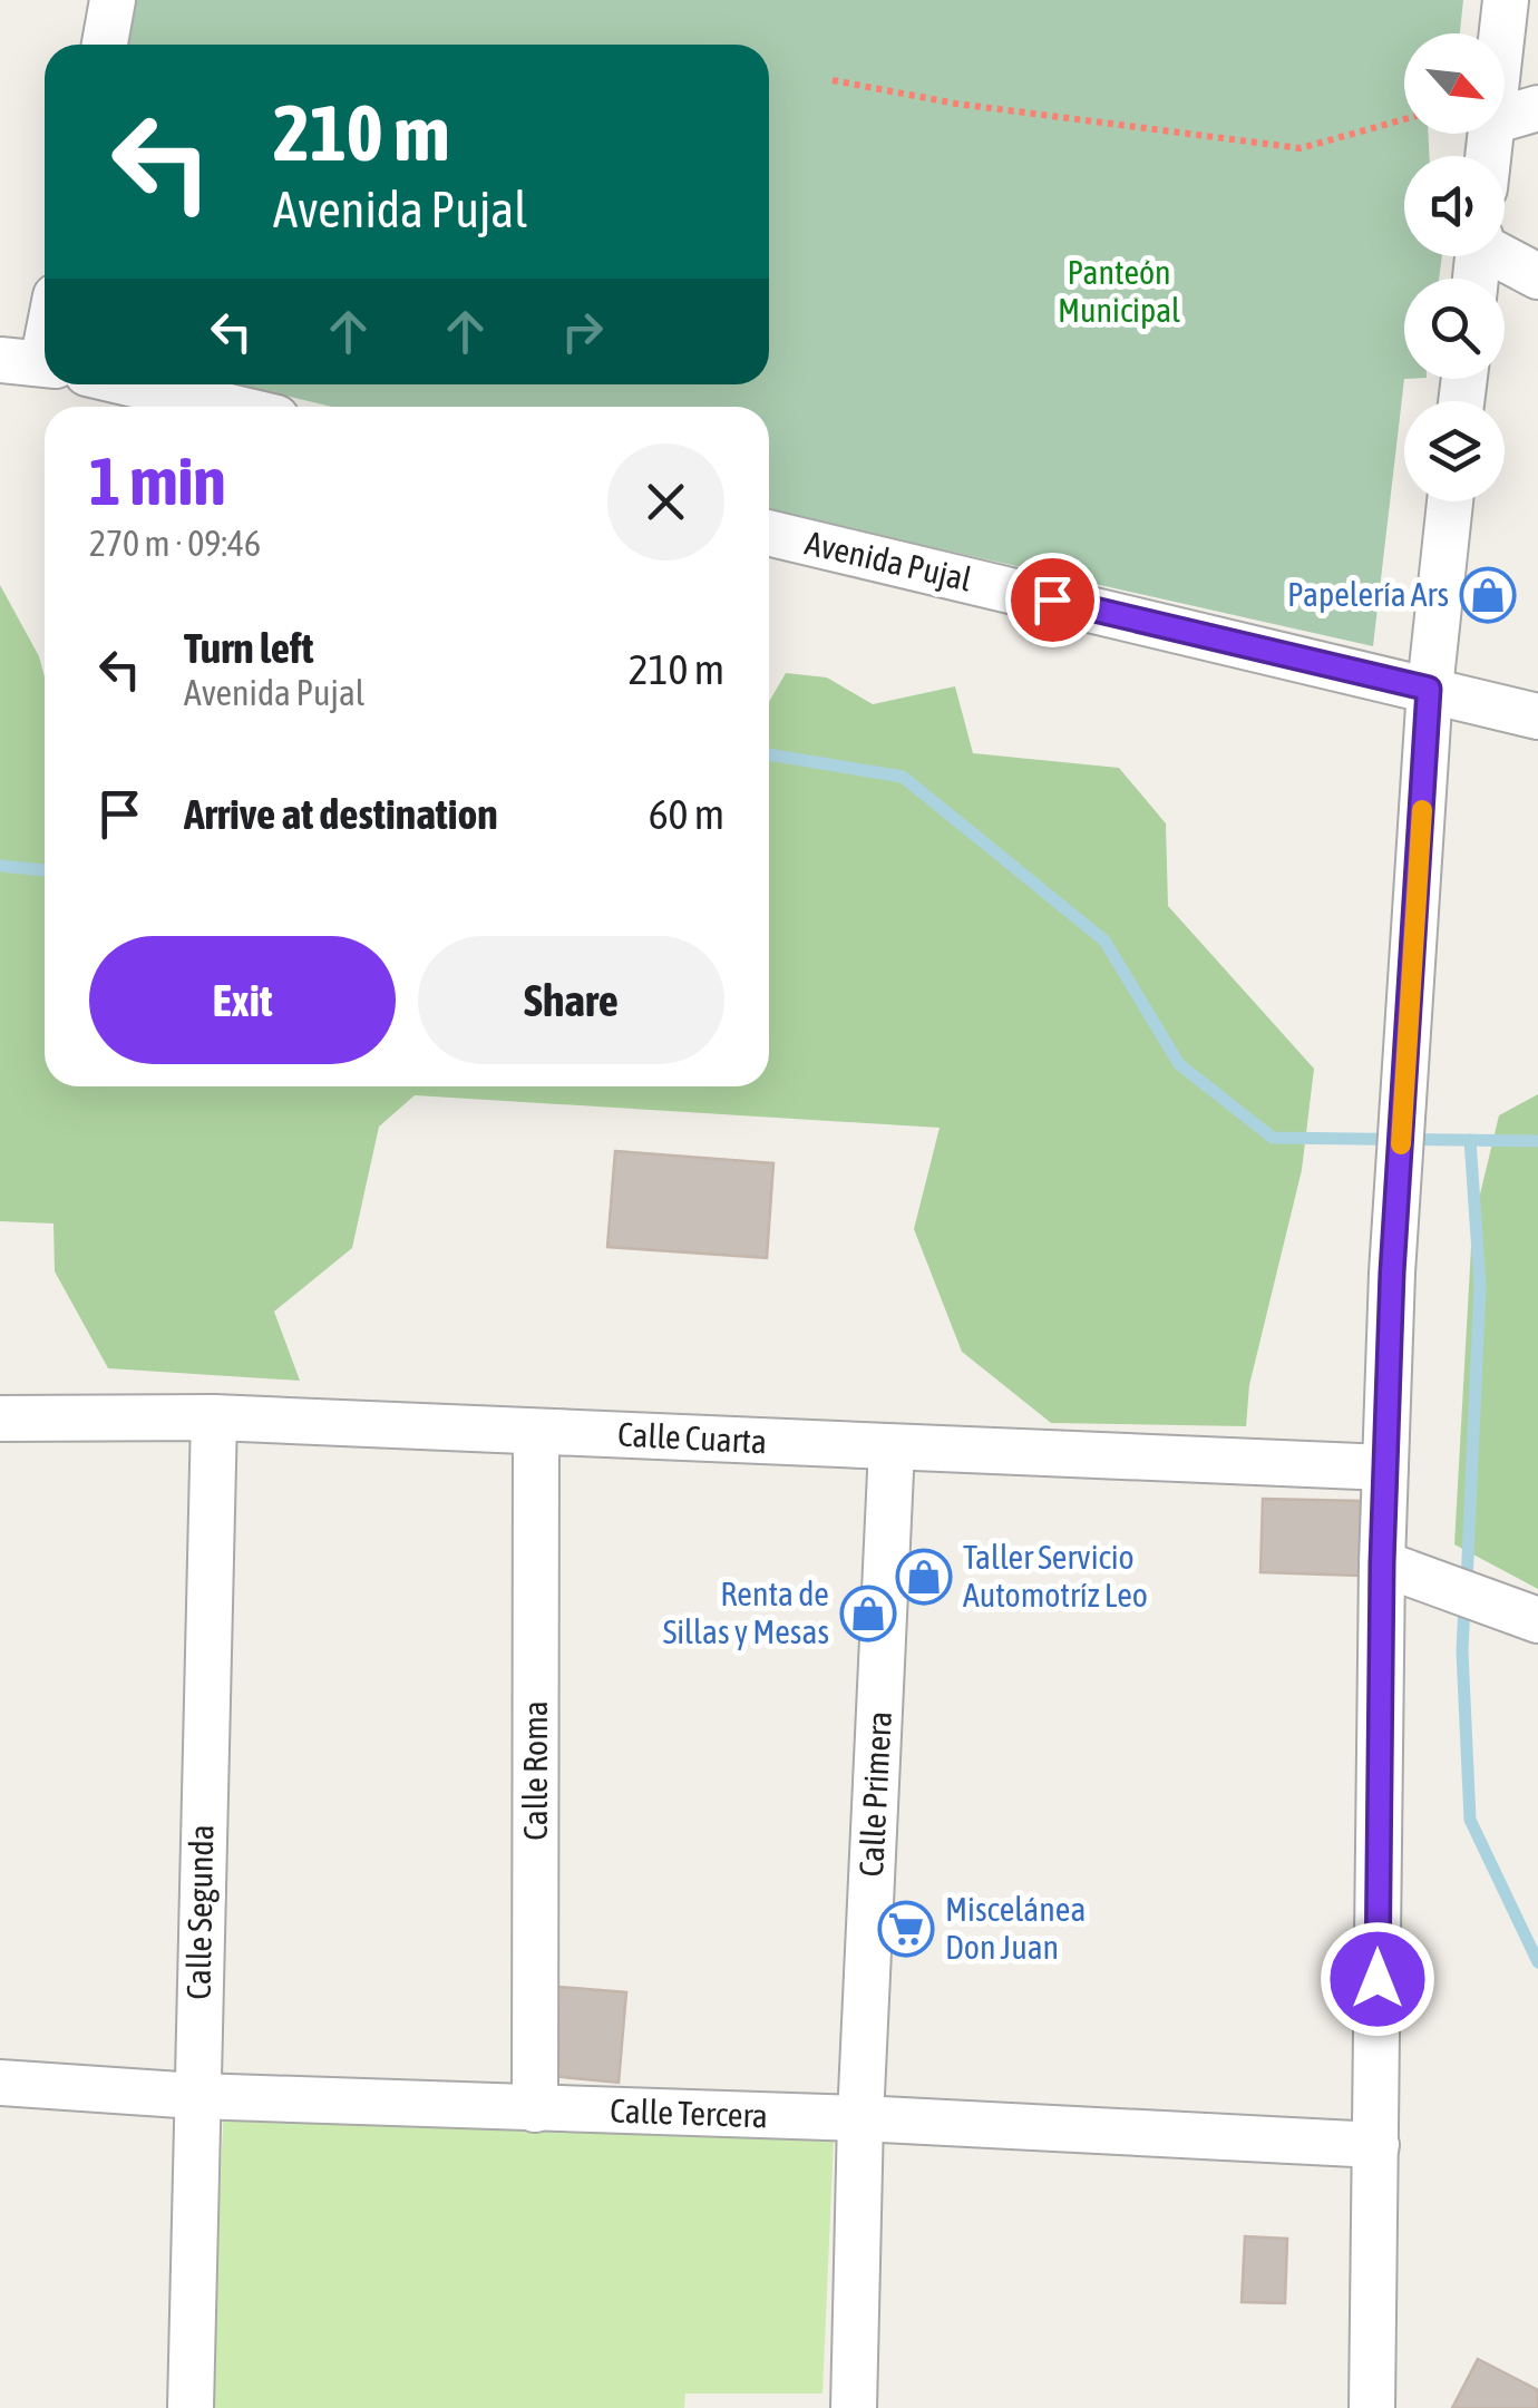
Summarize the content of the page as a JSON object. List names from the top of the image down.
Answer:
{
  "streets": {
    "street": [
      "Avenida Pujal",
      "Calle Cuarta",
      "Calle Roma",
      "Calle Primera",
      "Calle Segunda",
      "Calle Tercera"
    ]
  },
  "crossings": [
    ["Calle Cuarta", "Calle Roma"],
    ["Calle Cuarta", "Calle Primera"],
    ["Calle Cuarta", "Calle Segunda"],
    ["Calle Roma", "Calle Tercera"],
    ["Calle Primera", "Calle Tercera"],
    ["Calle Segunda", "Calle Tercera"]
  ],
  "parks": ["Panteón Municipal"],
  "places": {
    "shop": ["Papelería Ars", "Taller Servicio Automotríz Leo", "Renta de Sillas y Mesas"],
    "supermarket": ["Miscelánea Don Juan"]
  },
  "north": "bottom right",
  "page": {
    "turn": ["210 m", "Avenida Pujal"],
    "heading": ["1 min", "270 m · 09:46"],
    "list": [
      {
        "name": "Turn left",
        "note": "Avenida Pujal",
        "value": "210 m"
      },
      {
        "name": "Arrive at destination",
        "value": "60 m"
      }
    ],
    "buttons": ["Exit", "Share"]
  }
}
